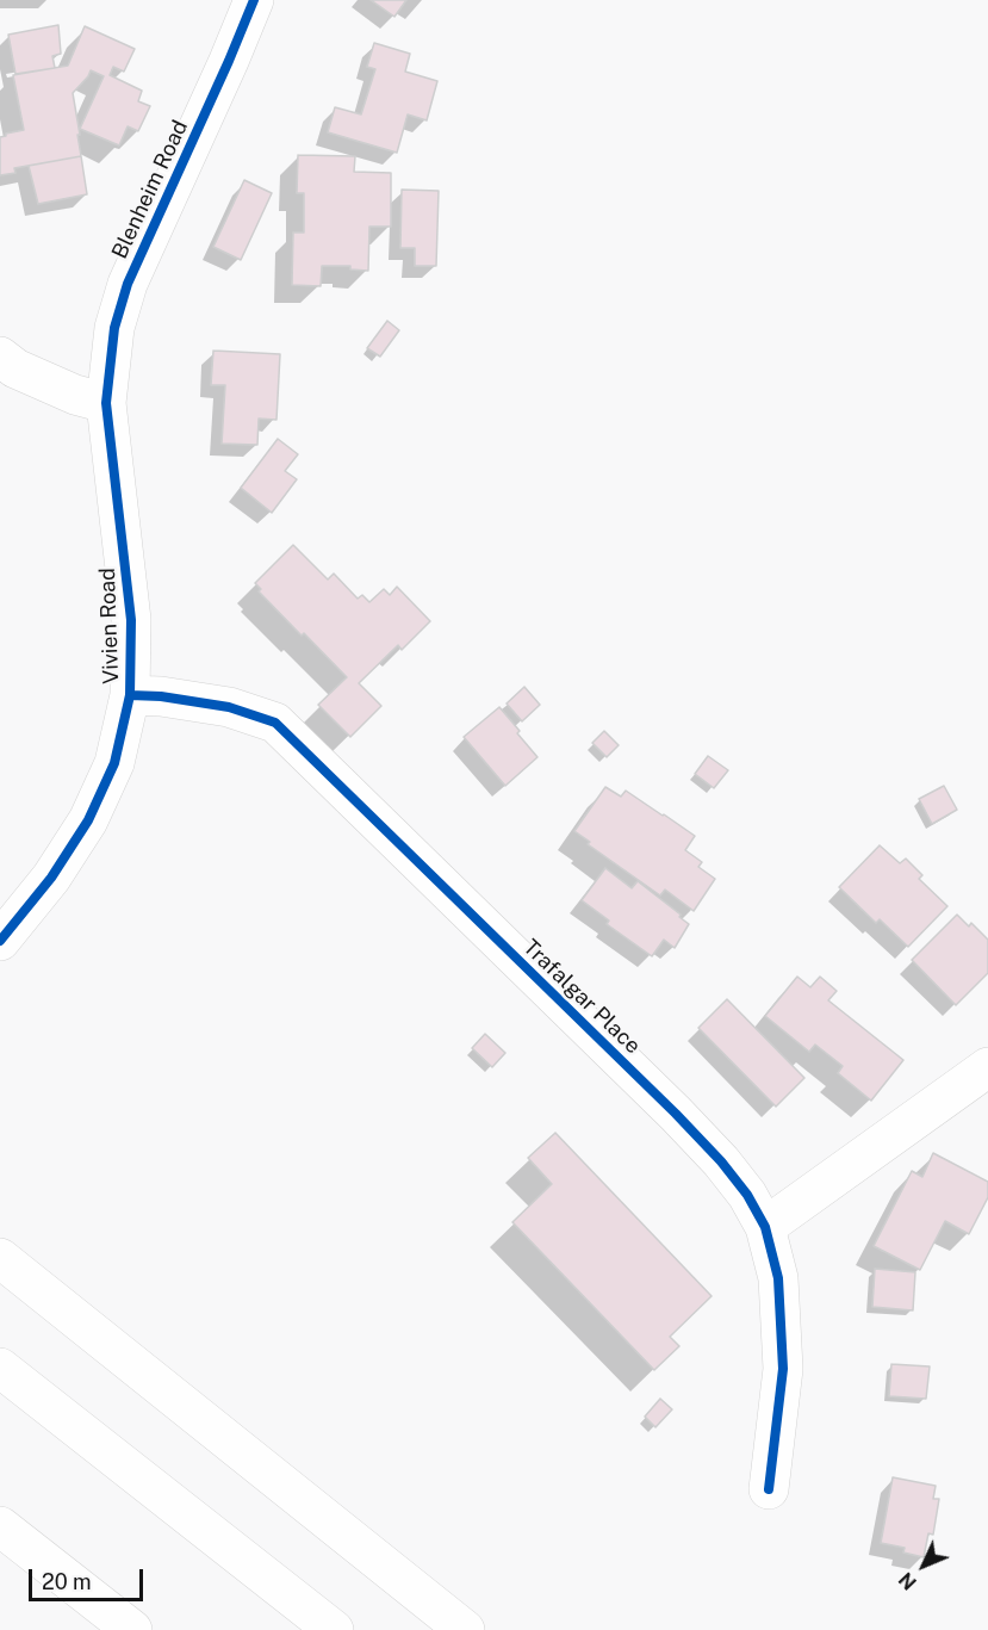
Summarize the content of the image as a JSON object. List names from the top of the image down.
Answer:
{
  "streets": {
    "main road": ["Blenheim Road", "Vivien Road", "Trafalgar Place"]
  },
  "crossings": [
    ["Blenheim Road", "Vivien Road"],
    ["Vivien Road", "Trafalgar Place"]
  ],
  "scale_bar": "20 m",
  "north": "bottom left"
}
